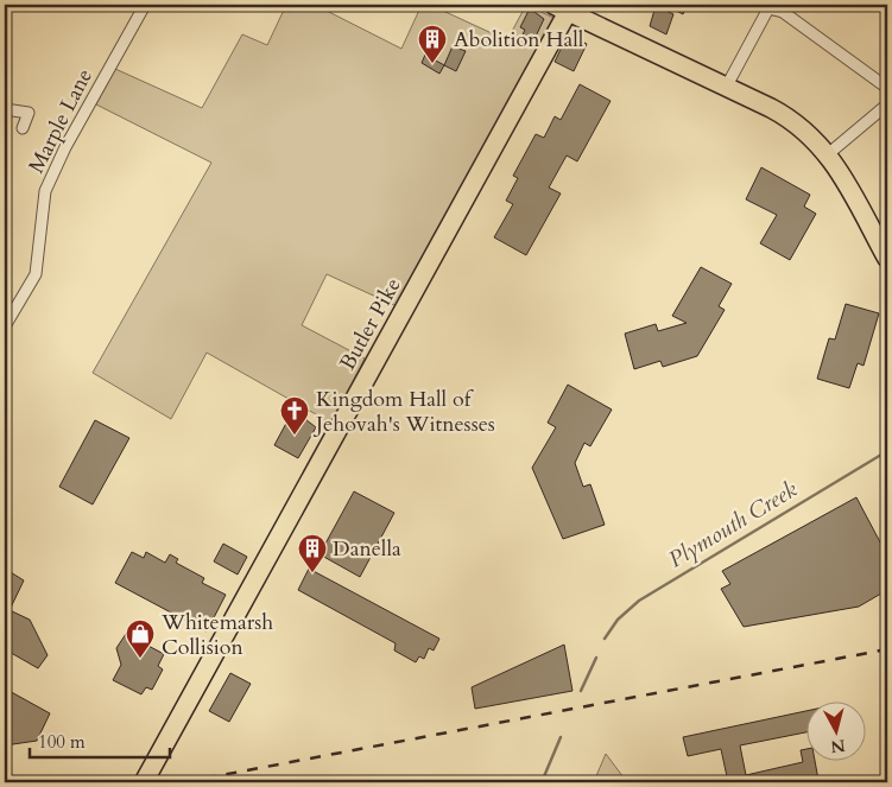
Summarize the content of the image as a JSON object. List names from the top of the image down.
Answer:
{
  "streets": {
    "main road": ["Butler Pike"],
    "street": ["Marple Lane"]
  },
  "water": ["Plymouth Creek"],
  "places": {
    "building": ["Abolition Hall", "Danella"],
    "church": ["Kingdom Hall of Jehovah's Witnesses"],
    "shop": ["Whitemarsh Collision"]
  },
  "scale_bar": "100 m",
  "north": "bottom"
}
